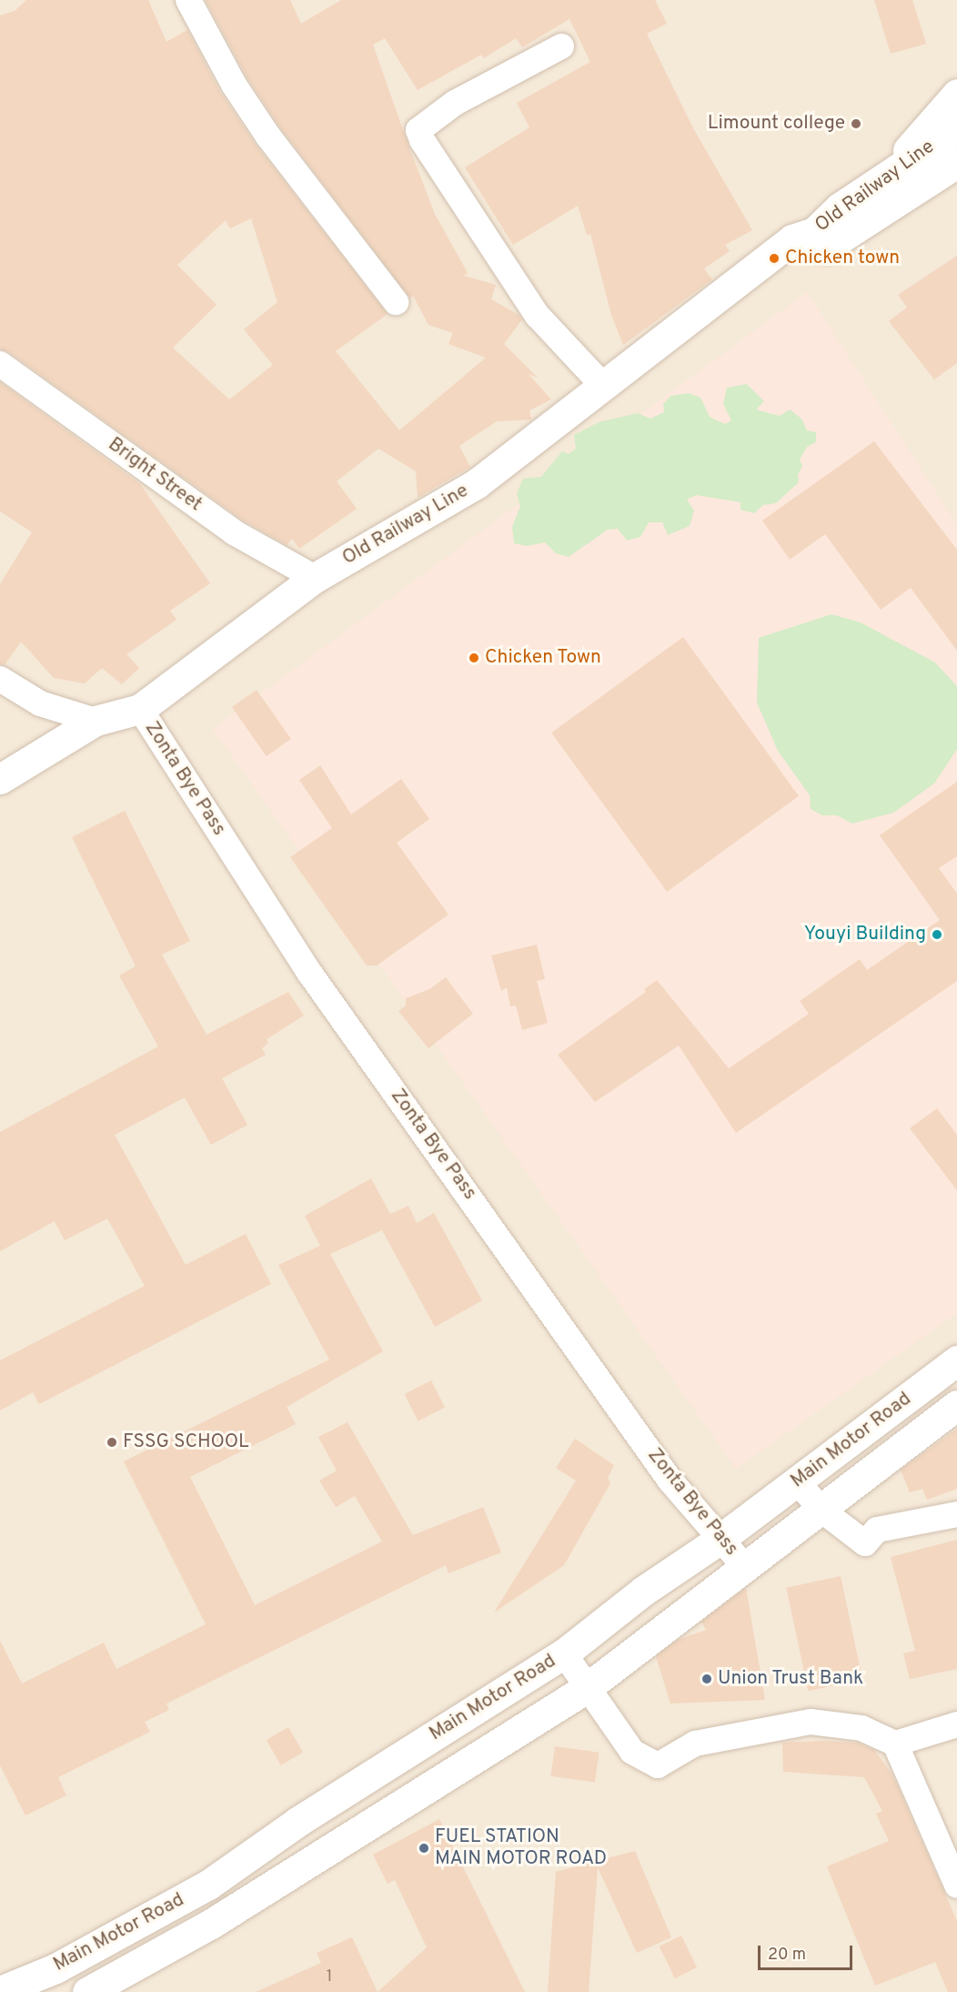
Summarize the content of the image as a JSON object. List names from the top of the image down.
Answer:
{
  "streets": {
    "main road": ["Old Railway Line", "Main Motor Road"],
    "street": ["Bright Street", "Zonta Bye Pass"]
  },
  "crossings": [
    ["Old Railway Line", "Bright Street"],
    ["Old Railway Line", "Zonta Bye Pass"],
    ["Zonta Bye Pass", "Main Motor Road"]
  ],
  "places": [
    "Limount college",
    "Chicken town",
    "Chicken Town",
    "Youyi Building",
    "FSSG SCHOOL",
    "Union Trust Bank",
    "FUEL STATION MAIN MOTOR ROAD"
  ],
  "house_numbers": ["1"],
  "scale_bar": "20 m"
}
